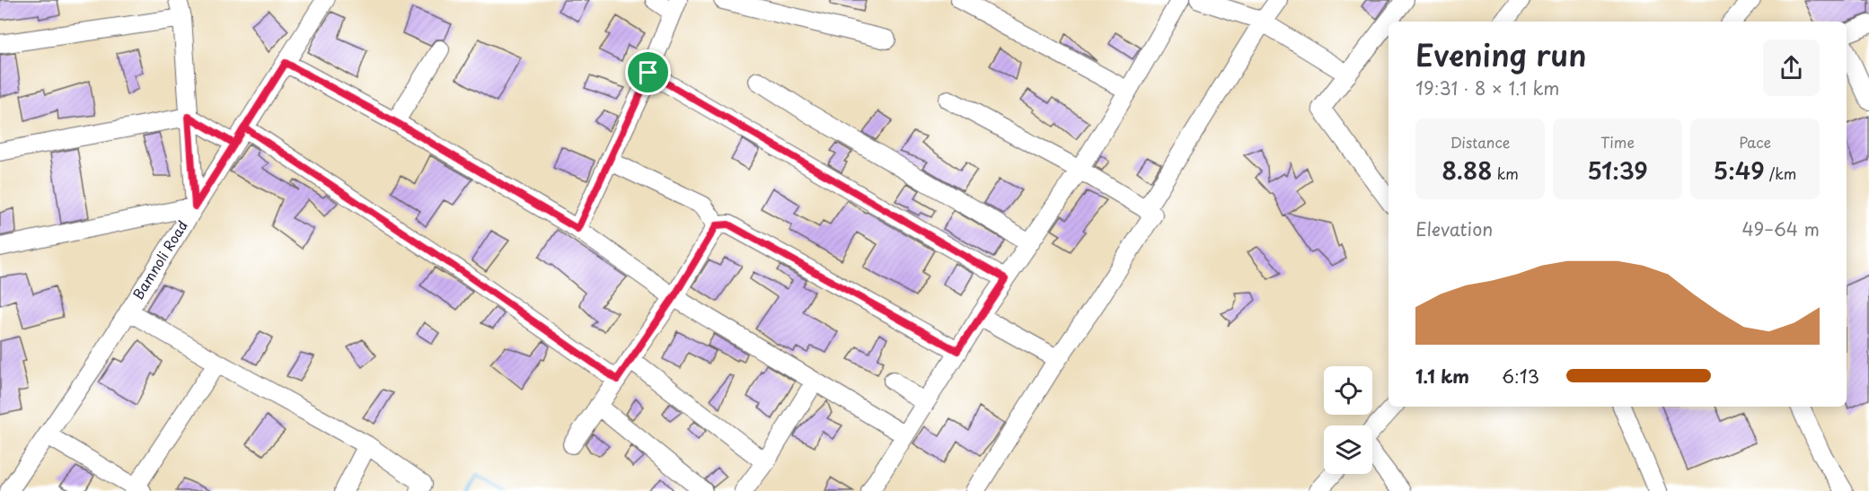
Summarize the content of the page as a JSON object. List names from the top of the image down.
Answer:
{
  "streets": {
    "street": ["Bamnoli Road"]
  },
  "page": {
    "heading": ["Evening run", "19:31 · 8 × 1.1 km"],
    "stats": [
      ["Distance", "8.88 km"],
      ["Time", "51:39"],
      ["Pace", "5:49 /km"]
    ],
    "chart": ["Elevation", "49–64 m"],
    "list": [
      {
        "name": "1.1 km",
        "note": "6:13"
      }
    ]
  }
}
